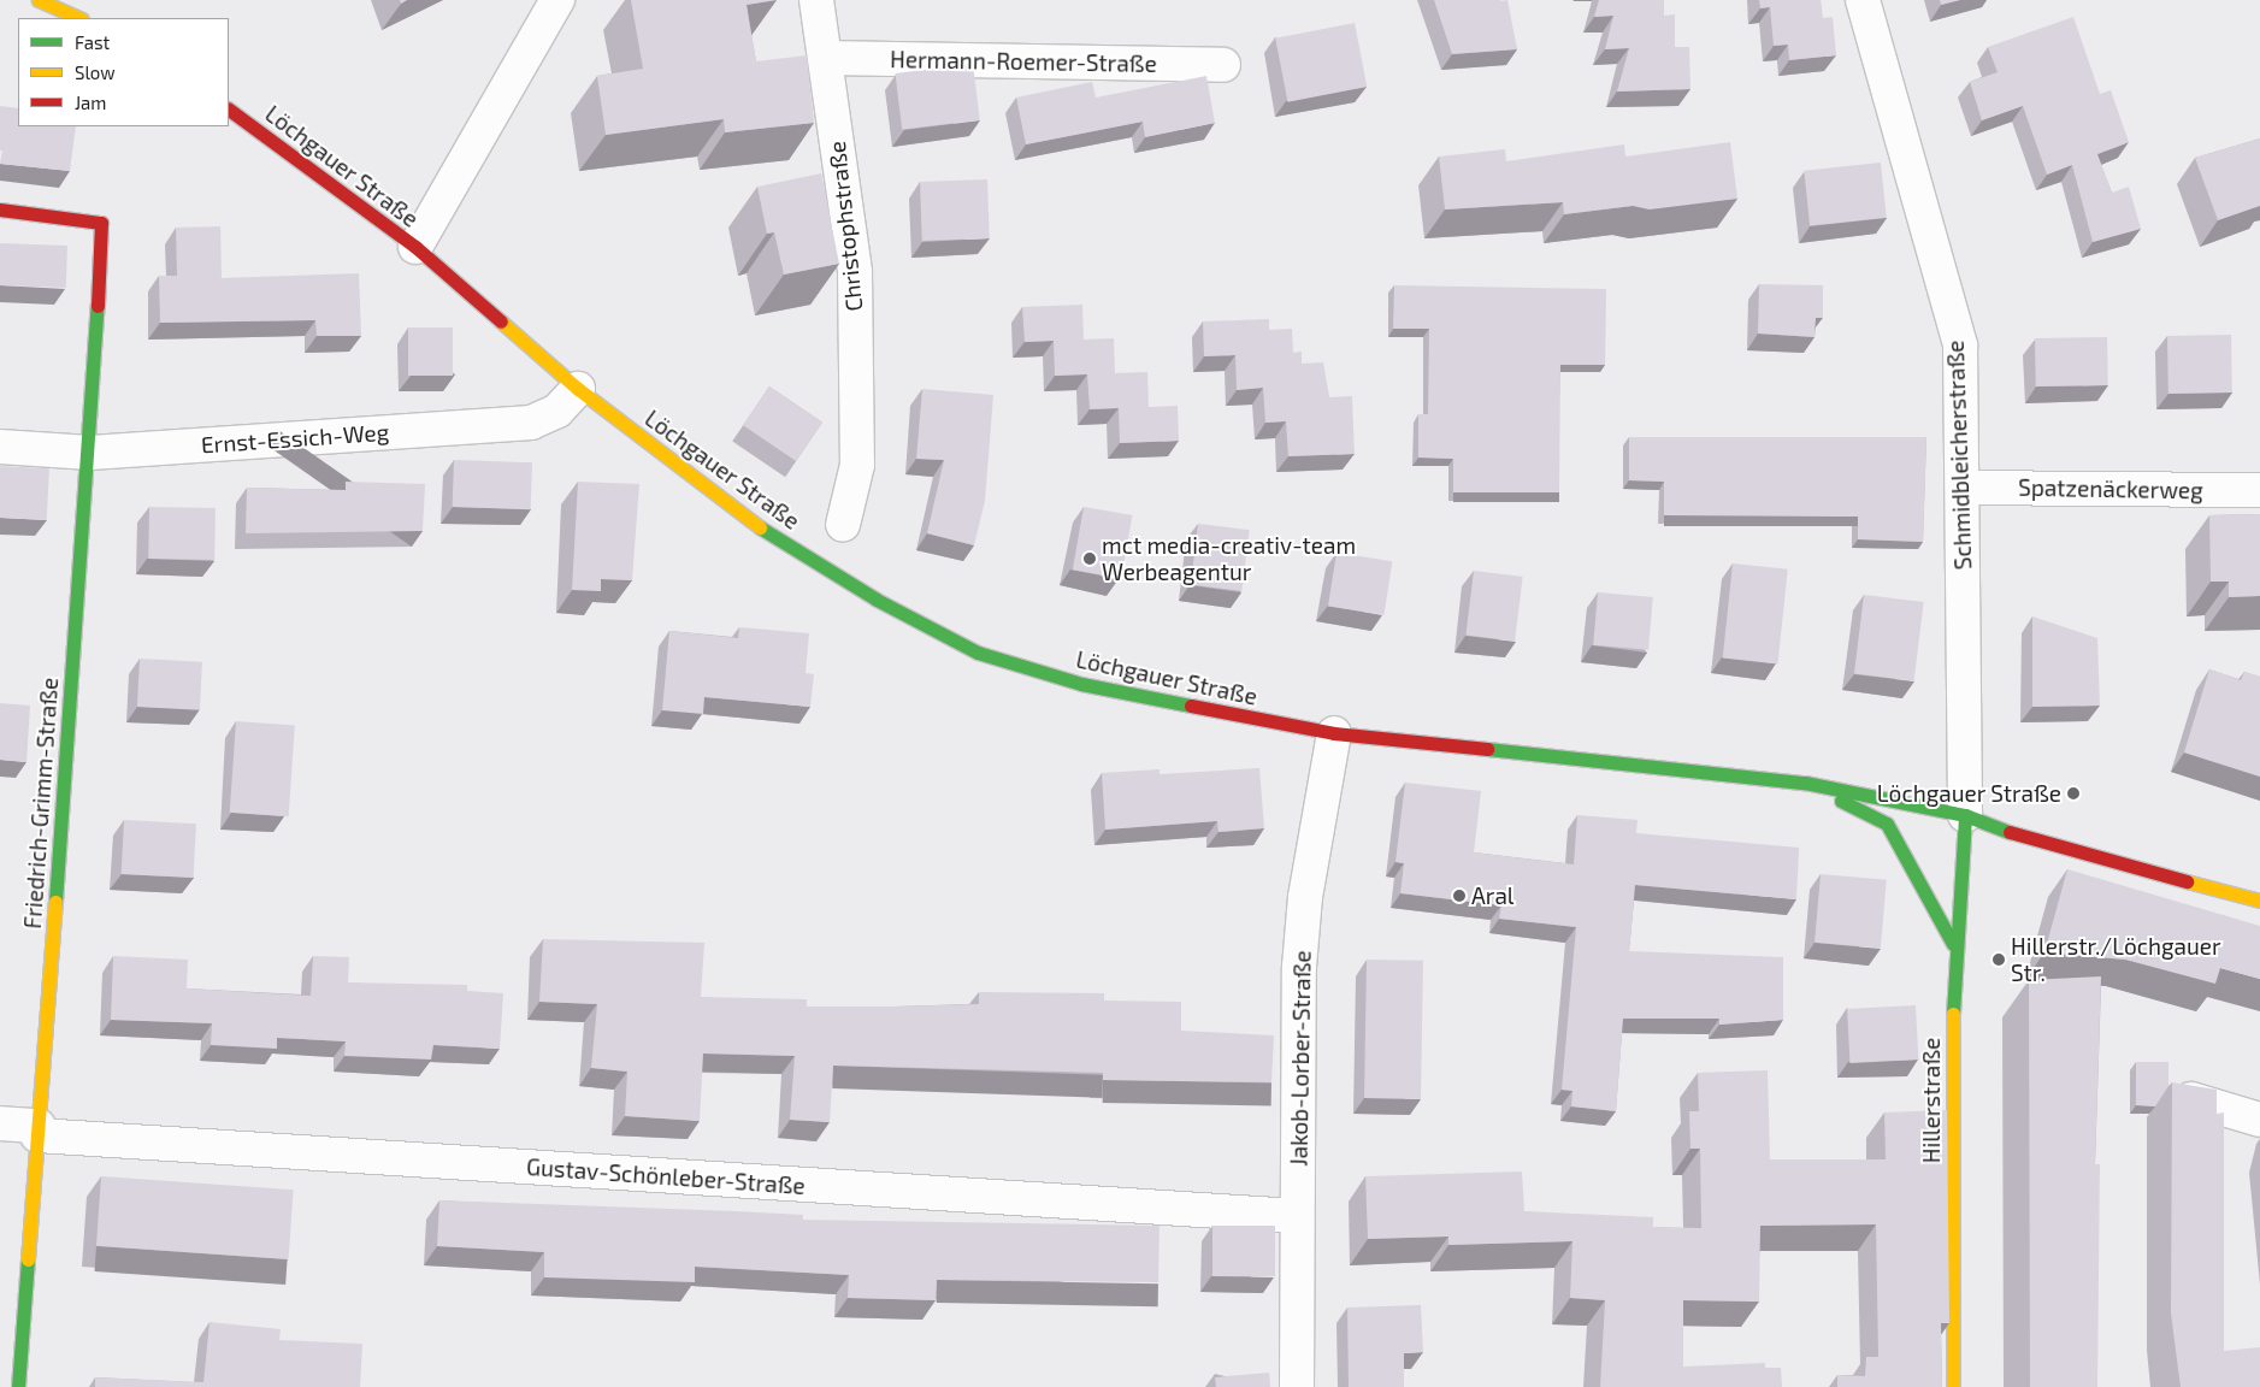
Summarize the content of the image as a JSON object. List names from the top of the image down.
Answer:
{
  "streets": {
    "main road": ["Löchgauer Straße", "Friedrich-Grimm-Straße", "Hillerstraße"],
    "street": [
      "Hermann-Roemer-Straße",
      "Christophstraße",
      "Ernst-Essich-Weg",
      "Schmidbleicherstraße",
      "Spatzenäckerweg",
      "Jakob-Lorber-Straße",
      "Gustav-Schönleber-Straße"
    ]
  },
  "crossings": [
    ["Hermann-Roemer-Straße", "Christophstraße"],
    ["Löchgauer Straße", "Ernst-Essich-Weg"],
    ["Löchgauer Straße", "Schmidbleicherstraße"],
    ["Löchgauer Straße", "Jakob-Lorber-Straße"],
    ["Löchgauer Straße", "Hillerstraße"],
    ["Ernst-Essich-Weg", "Friedrich-Grimm-Straße"],
    ["Schmidbleicherstraße", "Spatzenäckerweg"],
    ["Schmidbleicherstraße", "Hillerstraße"],
    ["Friedrich-Grimm-Straße", "Gustav-Schönleber-Straße"],
    ["Jakob-Lorber-Straße", "Gustav-Schönleber-Straße"]
  ],
  "places": [
    "mct media-creativ-team Werbeagentur",
    "Löchgauer Straße",
    "Aral",
    "Hillerstr./Löchgauer Str."
  ],
  "legend": ["Fast", "Slow", "Jam"]
}
